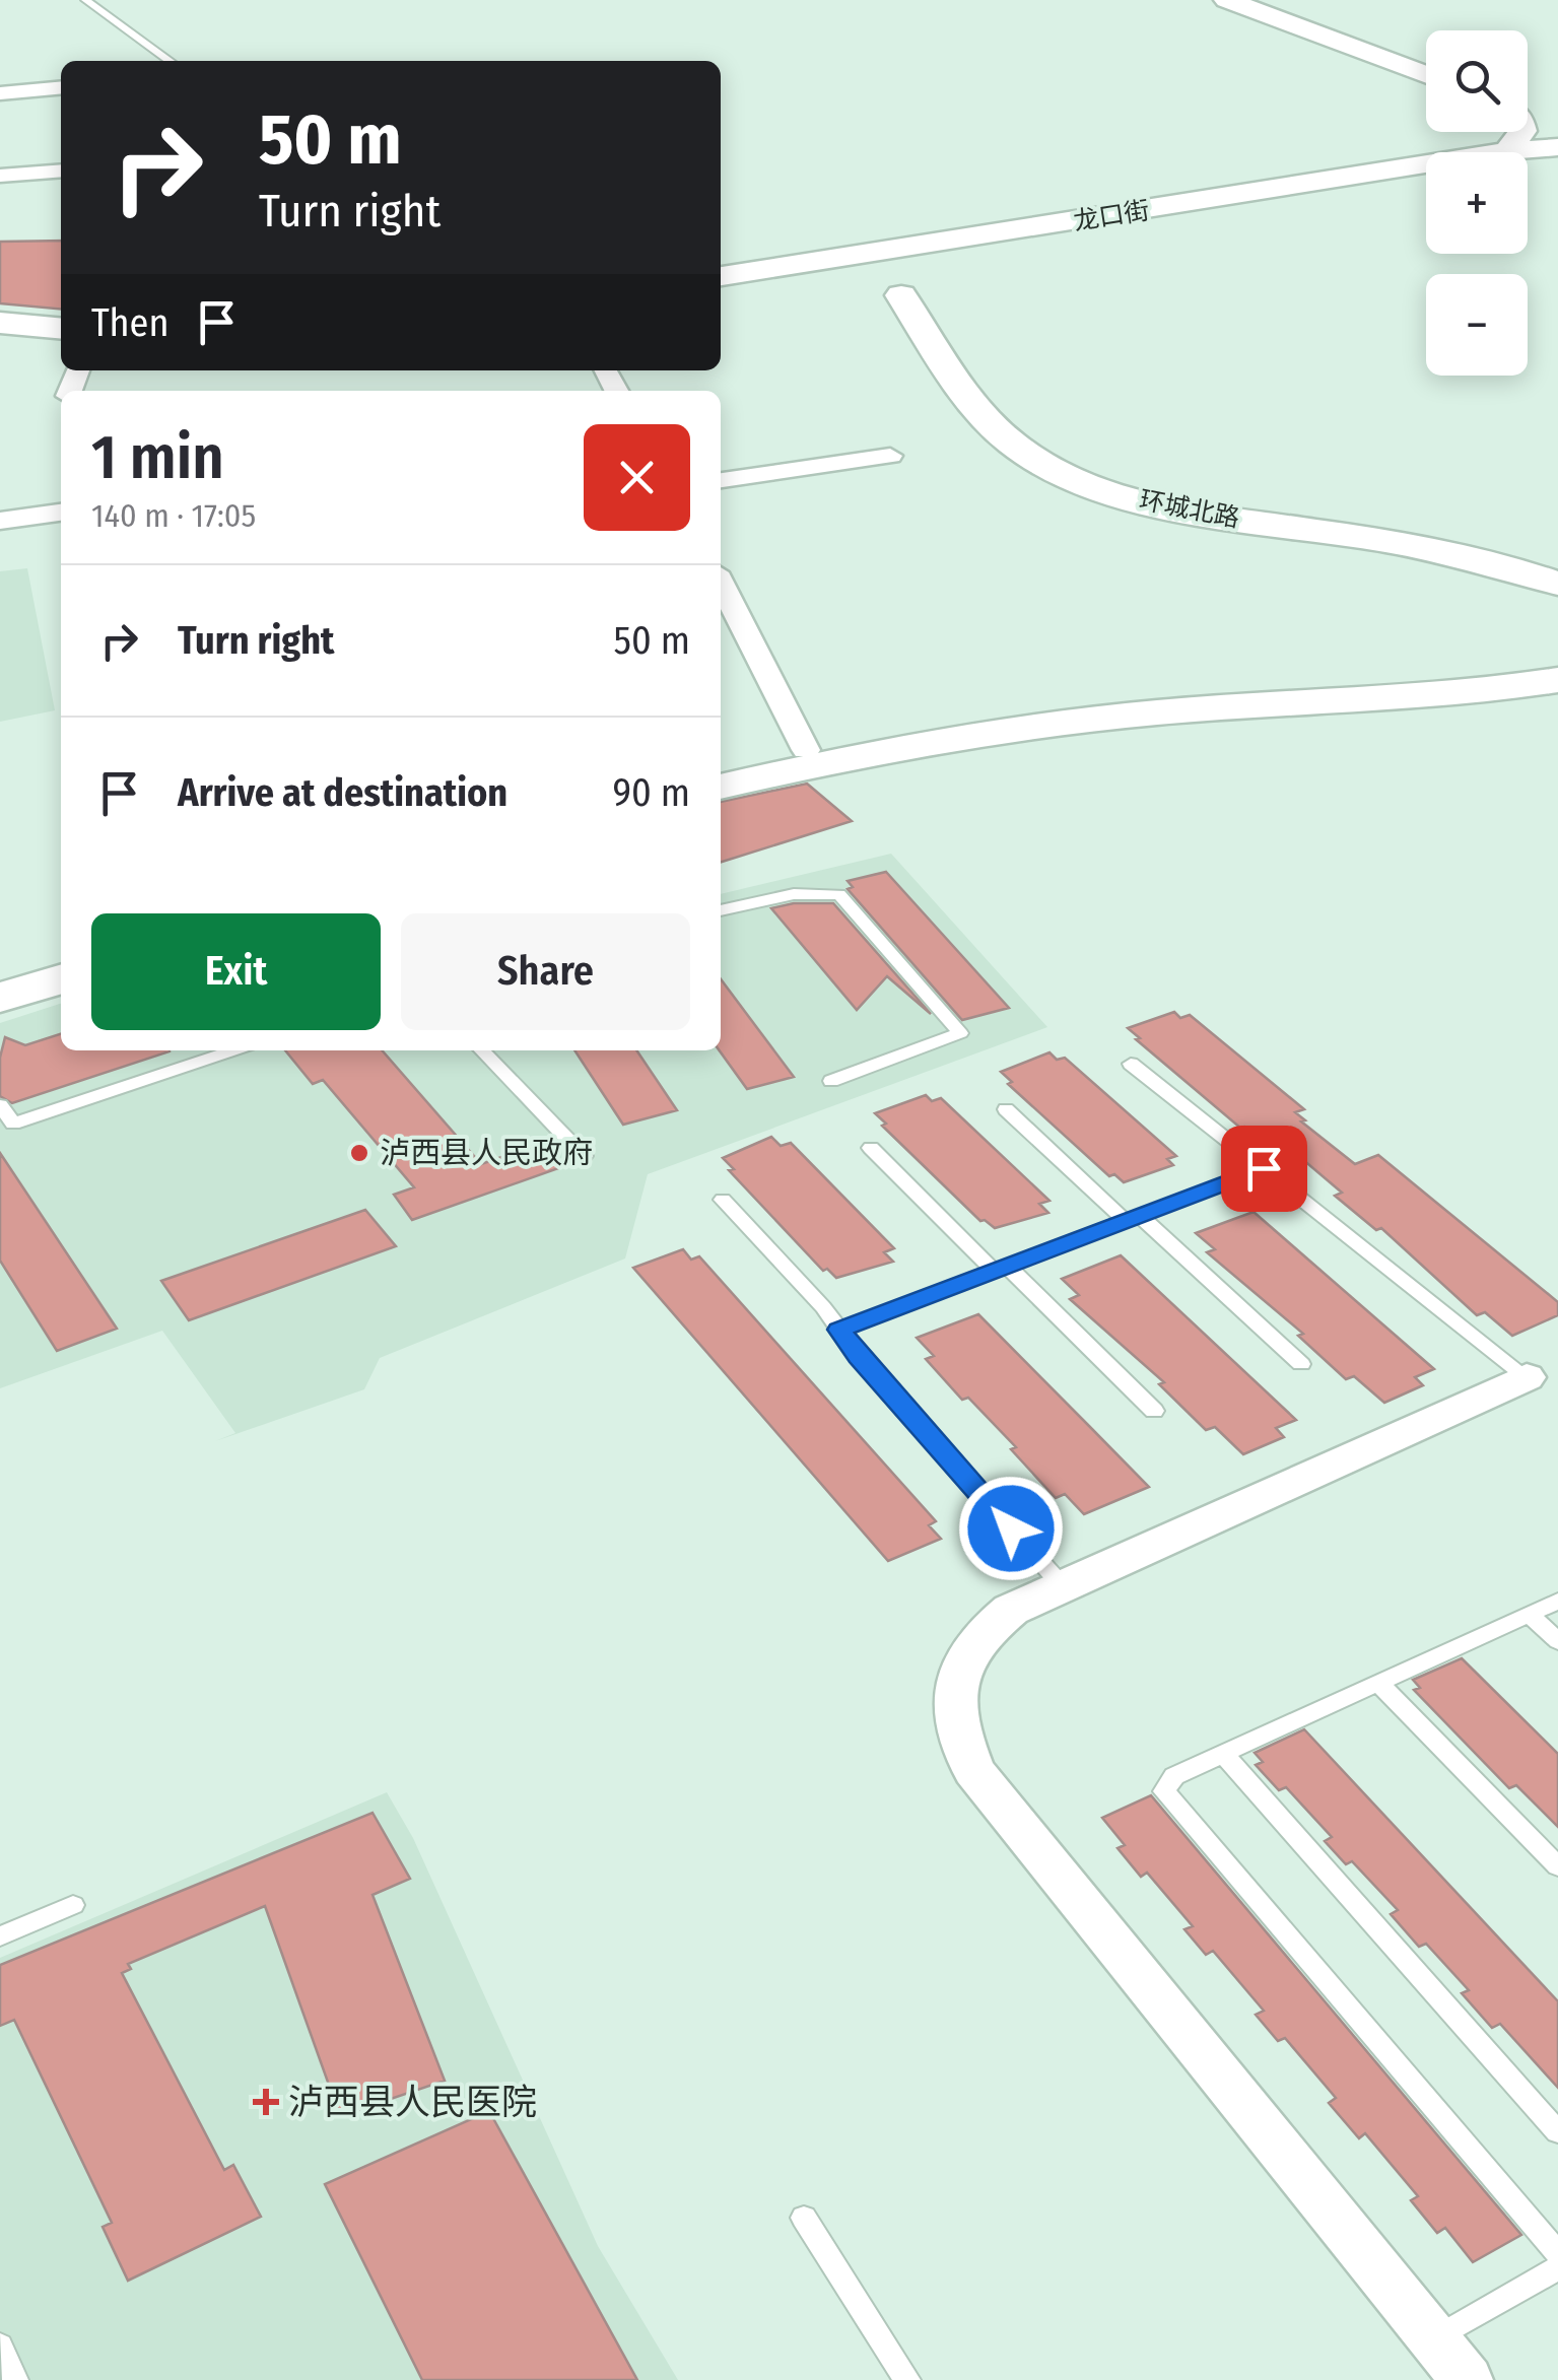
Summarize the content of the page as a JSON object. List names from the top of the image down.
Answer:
{
  "streets": {
    "main road": ["龙口街", "环城北路"]
  },
  "places": {
    "other": ["泸西县人民政府"],
    "health": ["泸西县人民医院"]
  },
  "page": {
    "map_buttons": ["+", "−"],
    "turn": ["50 m", "Turn right"],
    "then": "Then",
    "heading": ["1 min", "140 m · 17:05"],
    "list": [
      {
        "name": "Turn right",
        "value": "50 m"
      },
      {
        "name": "Arrive at destination",
        "value": "90 m"
      }
    ],
    "buttons": ["Exit", "Share"]
  }
}
